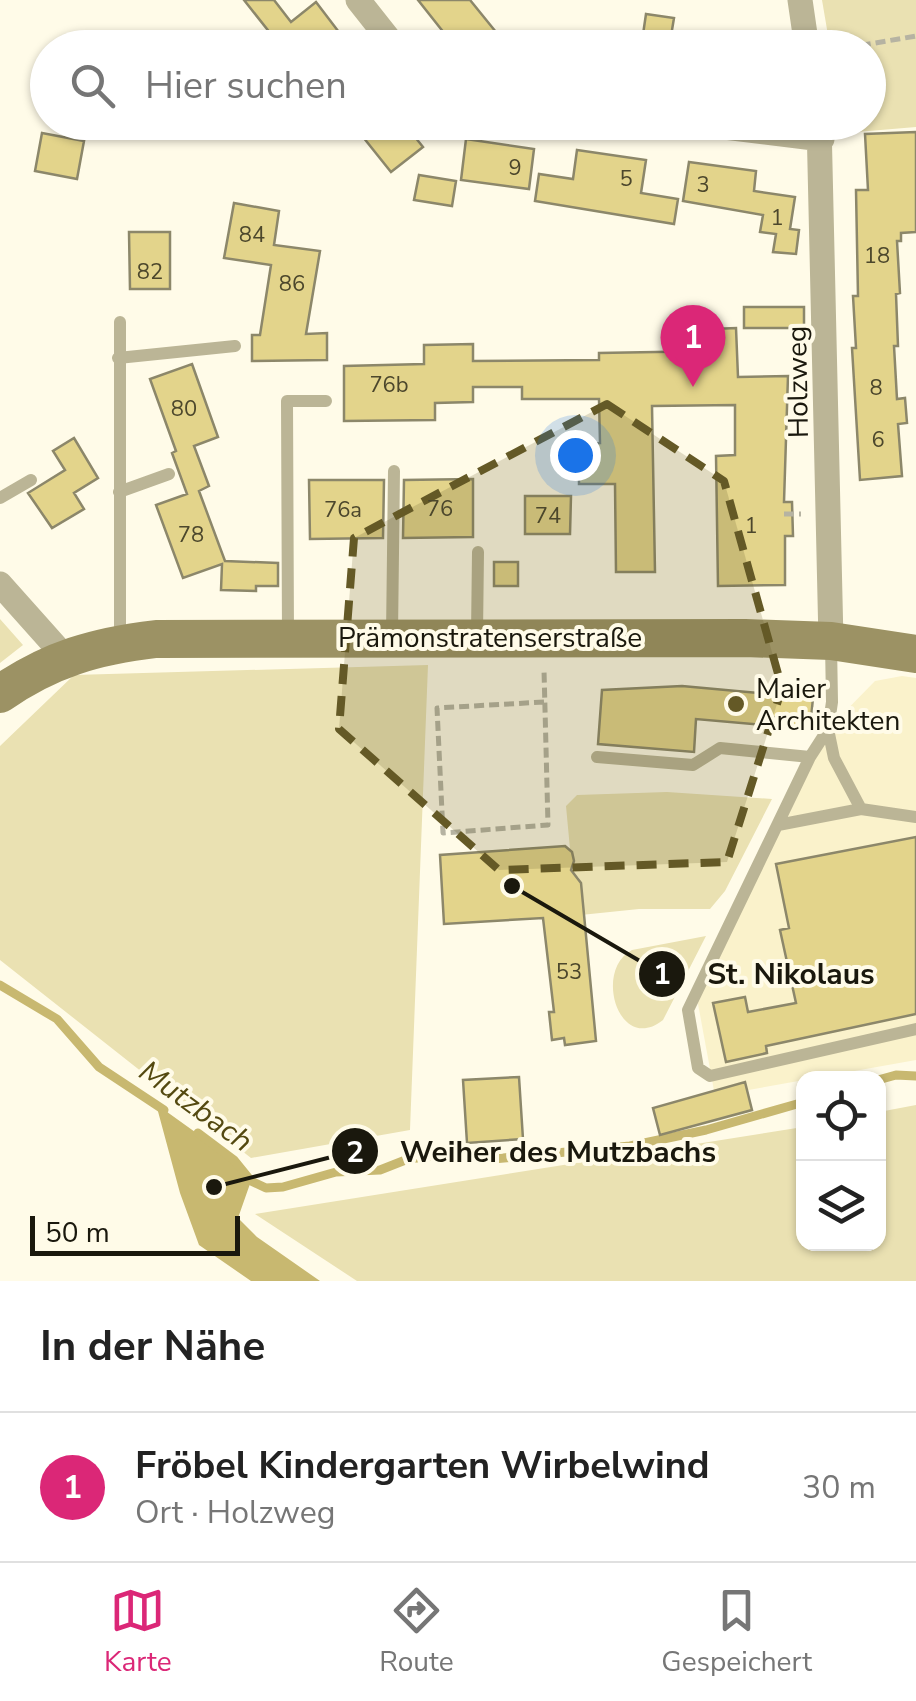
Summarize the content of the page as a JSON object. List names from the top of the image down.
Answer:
{
  "streets": {
    "main road": ["Prämonstratenserstraße"],
    "street": ["Holzweg"]
  },
  "crossings": [
    ["Holzweg", "Prämonstratenserstraße"]
  ],
  "water": ["Mutzbach"],
  "places": ["Maier Architekten", "St. Nikolaus", "Weiher des Mutzbachs"],
  "house_numbers": [
    "9",
    "5",
    "3",
    "1",
    "84",
    "18",
    "82",
    "86",
    "76b",
    "8",
    "80",
    "6",
    "76",
    "76a",
    "74",
    "1",
    "78",
    "53"
  ],
  "scale_bar": "50 m",
  "page": {
    "search": "Hier suchen",
    "pins": "1",
    "scale": "50 m",
    "heading": "In der Nähe",
    "list": [
      {
        "mark": "1",
        "name": "Fröbel Kindergarten Wirbelwind",
        "note": "Ort · Holzweg",
        "value": "30 m"
      }
    ],
    "nav": ["Karte", "Route", "Gespeichert"]
  }
}
